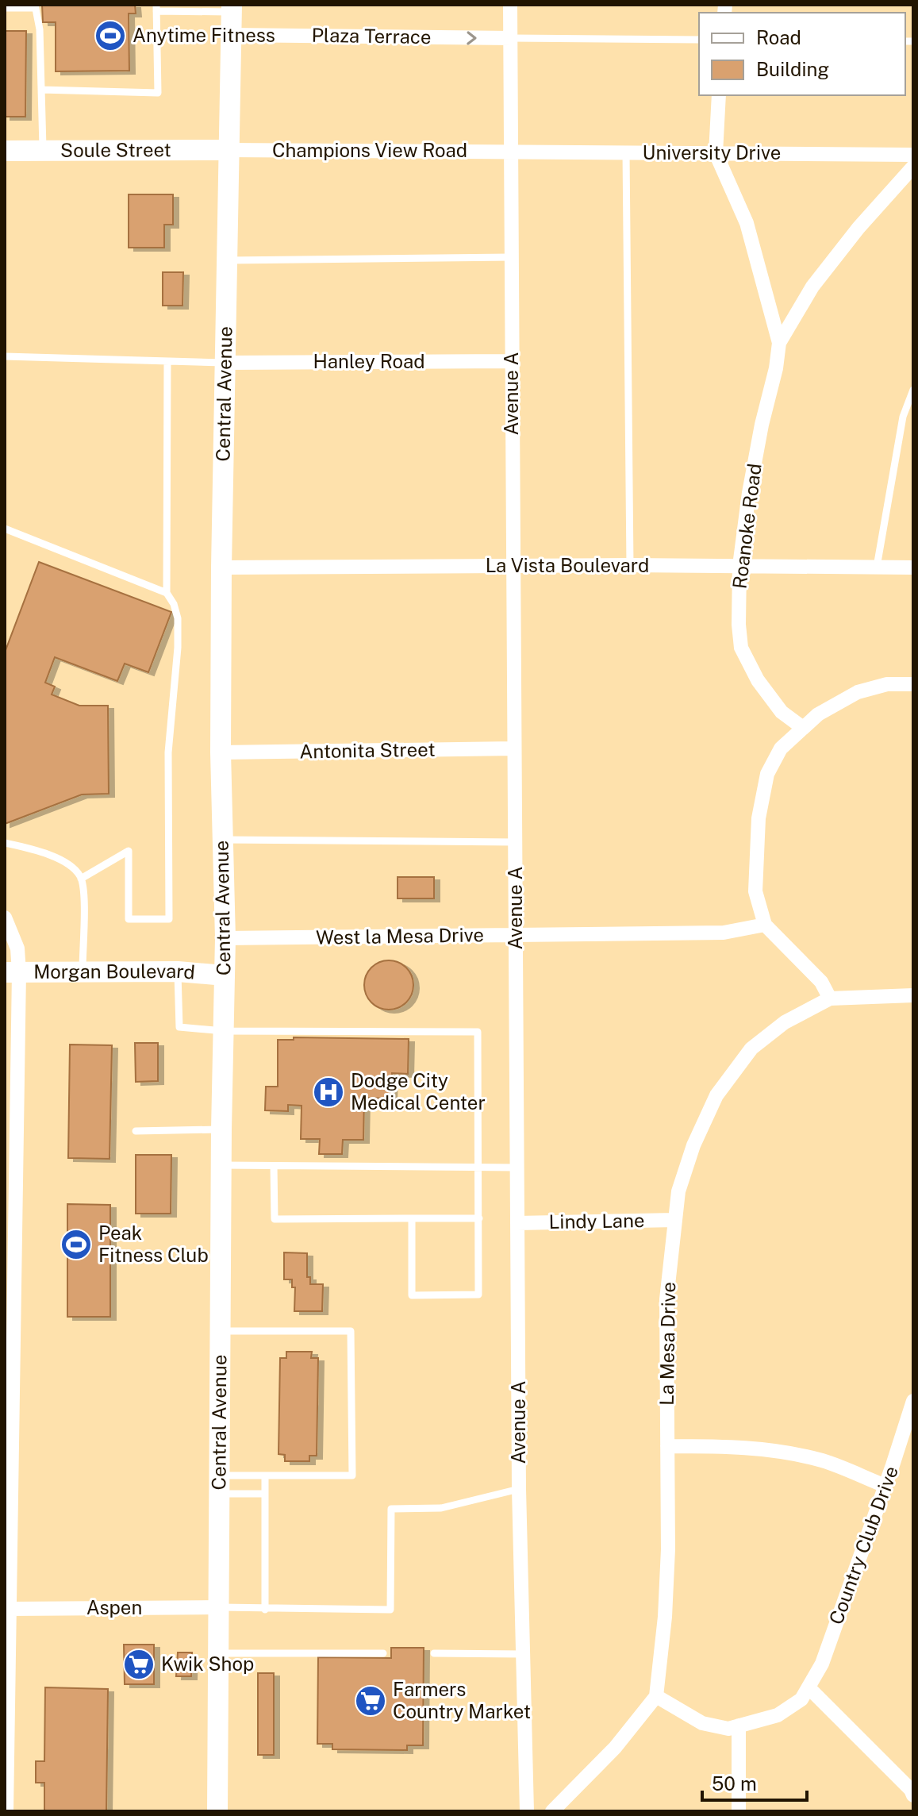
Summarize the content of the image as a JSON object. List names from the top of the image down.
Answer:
{
  "streets": {
    "street": [
      "Plaza Terrace",
      "Soule Street",
      "Champions View Road",
      "University Drive",
      "Hanley Road",
      "Central Avenue",
      "Avenue A",
      "Roanoke Road",
      "La Vista Boulevard",
      "Antonita Street",
      "West la Mesa Drive",
      "Morgan Boulevard",
      "Lindy Lane",
      "La Mesa Drive",
      "Country Club Drive",
      "Aspen"
    ]
  },
  "crossings": [
    ["Plaza Terrace", "Central Avenue"],
    ["Plaza Terrace", "Avenue A"],
    ["Soule Street", "Champions View Road"],
    ["Soule Street", "Central Avenue"],
    ["Champions View Road", "University Drive"],
    ["Champions View Road", "Central Avenue"],
    ["Champions View Road", "Avenue A"],
    ["University Drive", "Avenue A"],
    ["University Drive", "Roanoke Road"],
    ["Hanley Road", "Central Avenue"],
    ["Hanley Road", "Avenue A"],
    ["Central Avenue", "La Vista Boulevard"],
    ["Central Avenue", "Antonita Street"],
    ["Central Avenue", "West la Mesa Drive"],
    ["Central Avenue", "Morgan Boulevard"],
    ["Central Avenue", "Aspen"],
    ["Avenue A", "La Vista Boulevard"],
    ["Avenue A", "Antonita Street"],
    ["Avenue A", "West la Mesa Drive"],
    ["Avenue A", "Lindy Lane"],
    ["Roanoke Road", "La Vista Boulevard"],
    ["Lindy Lane", "La Mesa Drive"],
    ["La Mesa Drive", "Country Club Drive"]
  ],
  "one_way": ["Plaza Terrace"],
  "places": {
    "sports": ["Anytime Fitness", "Peak Fitness Club"],
    "hospital": ["Dodge City Medical Center"],
    "supermarket": ["Kwik Shop", "Farmers Country Market"]
  },
  "legend": ["Road", "Building"],
  "scale_bar": "50 m"
}
